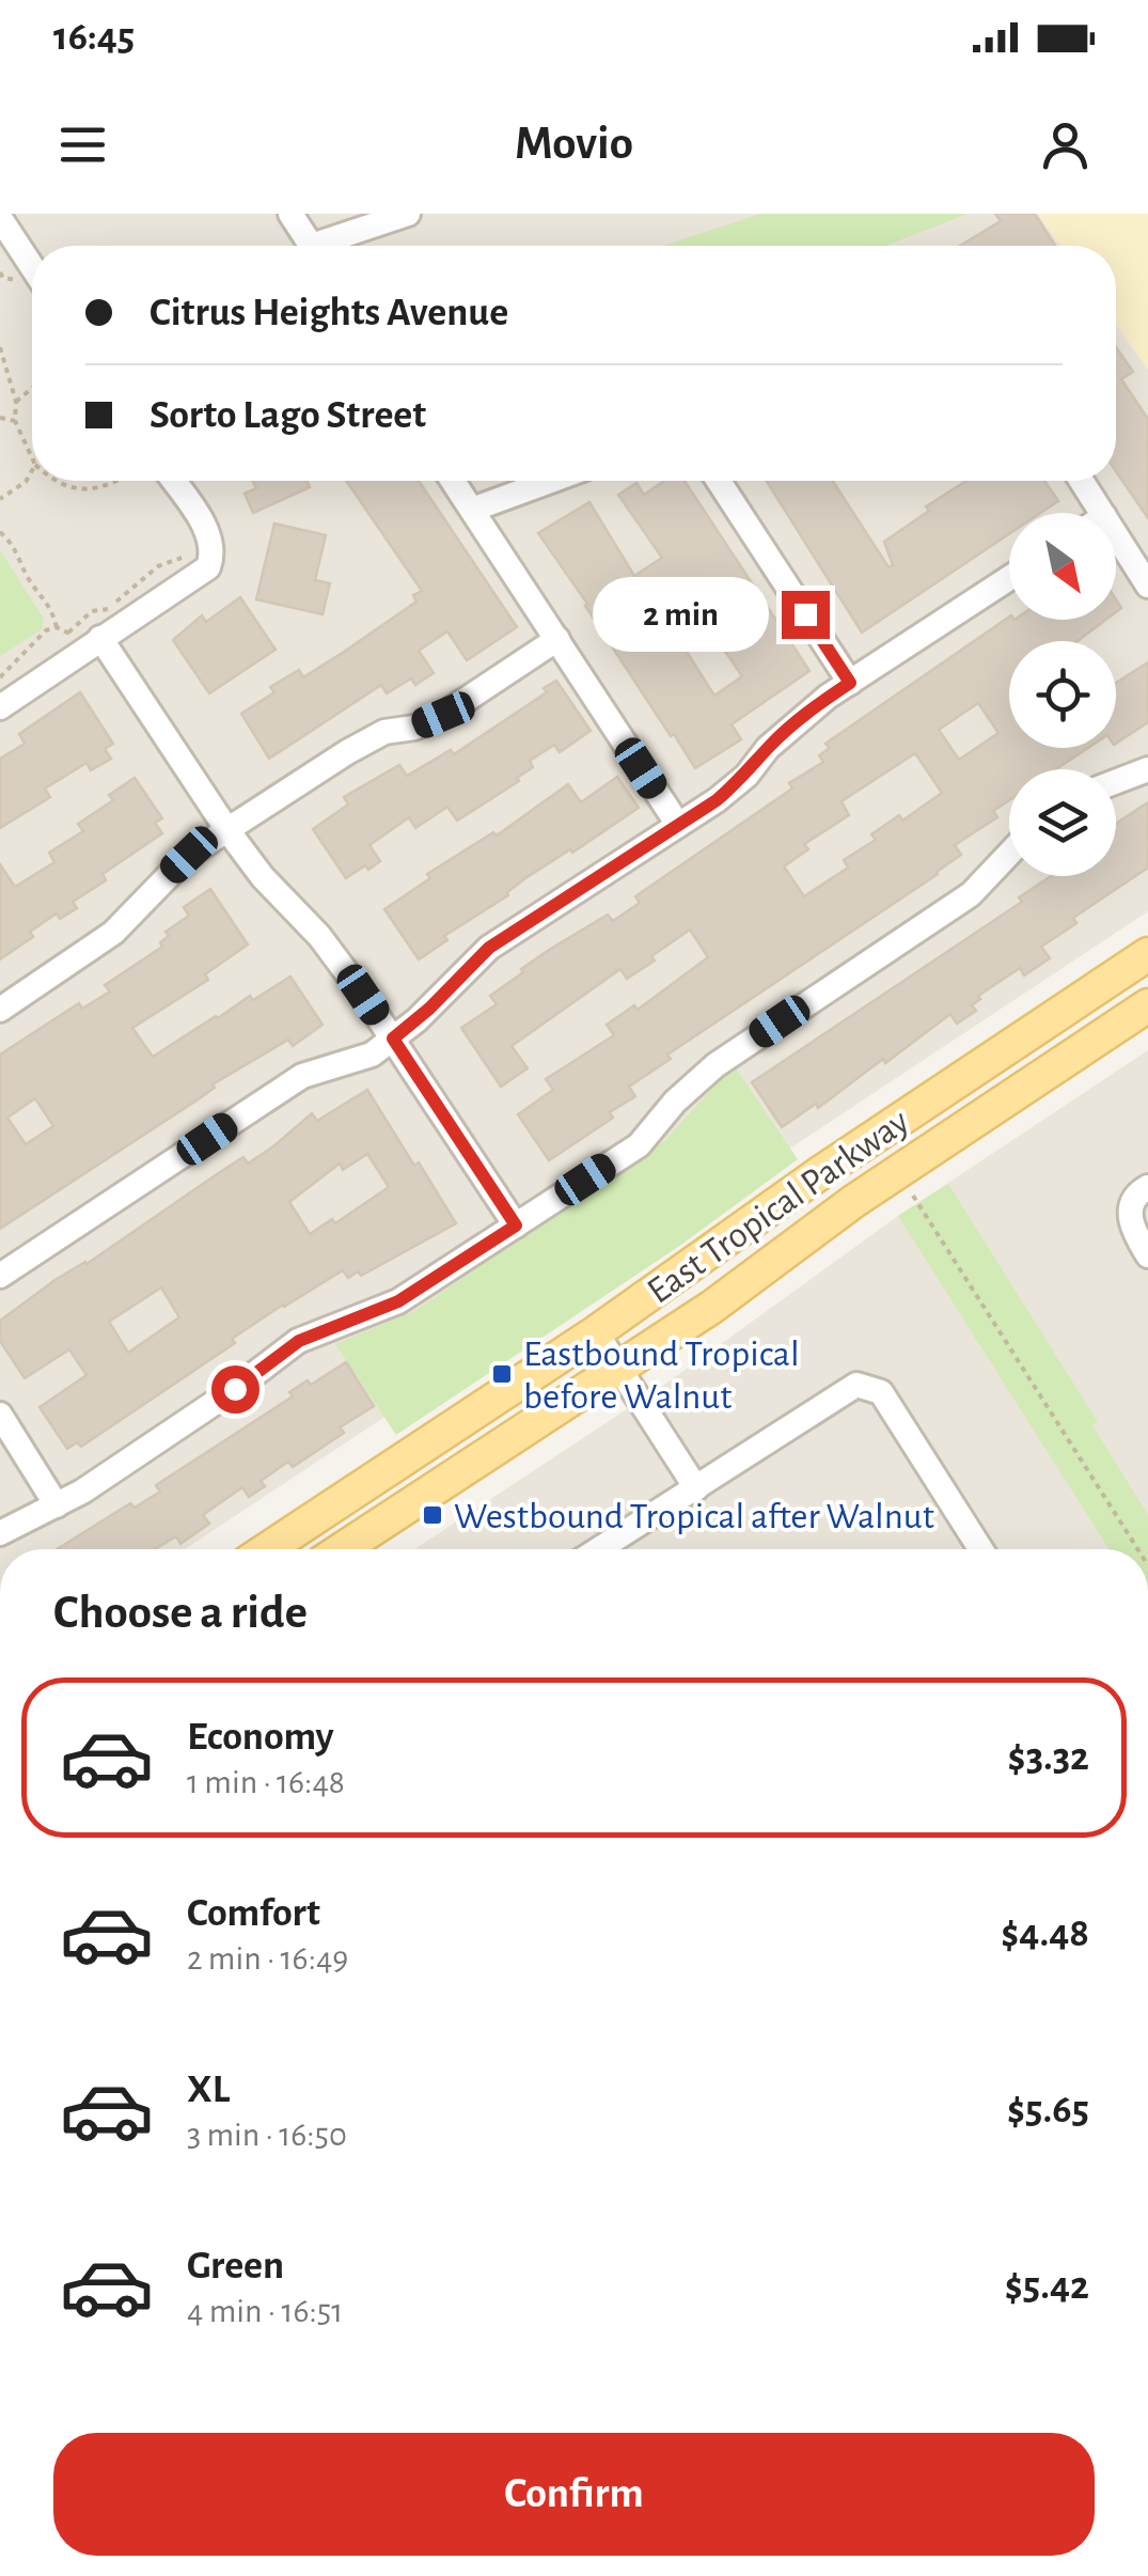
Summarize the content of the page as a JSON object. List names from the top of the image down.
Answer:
{
  "streets": {
    "main road": ["East Tropical Parkway"]
  },
  "places": {
    "transit": ["Eastbound Tropical before Walnut", "Westbound Tropical after Walnut"]
  },
  "north": "bottom right",
  "page": {
    "status": "16:45",
    "header": "Movio",
    "banner": ["Citrus Heights Avenue", "Sorto Lago Street"],
    "bubble": "2 min",
    "heading": "Choose a ride",
    "list": [
      {
        "name": "Economy",
        "note": "1 min · 16:48",
        "value": "$3.32"
      },
      {
        "name": "Comfort",
        "note": "2 min · 16:49",
        "value": "$4.48"
      },
      {
        "name": "XL",
        "note": "3 min · 16:50",
        "value": "$5.65"
      },
      {
        "name": "Green",
        "note": "4 min · 16:51",
        "value": "$5.42"
      }
    ],
    "buttons": "Confirm"
  }
}
